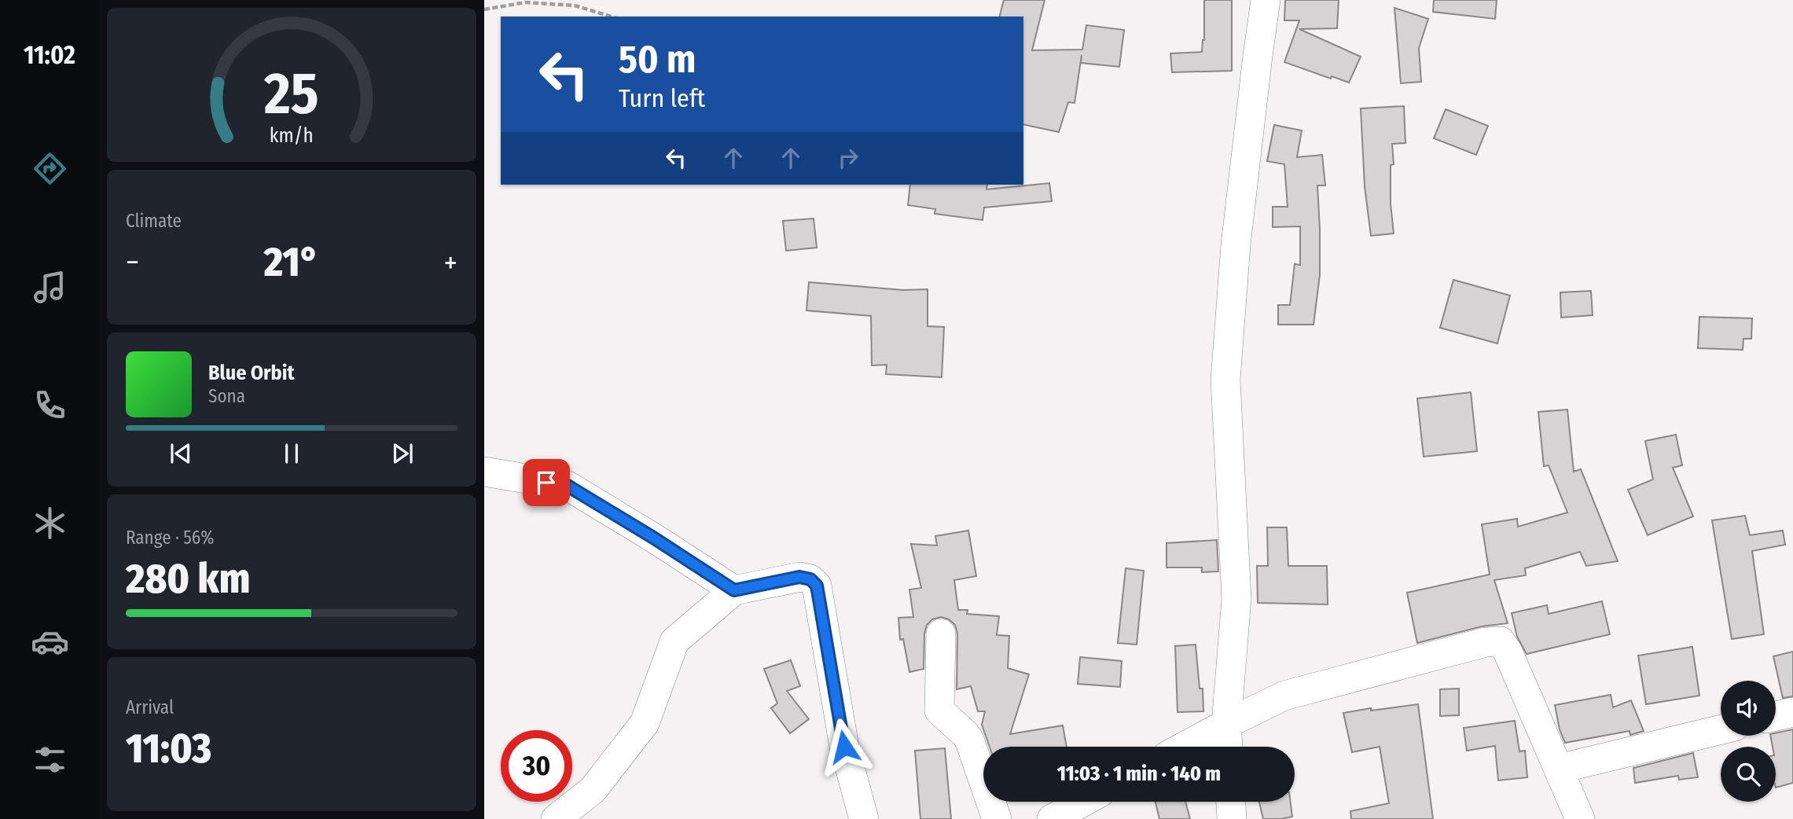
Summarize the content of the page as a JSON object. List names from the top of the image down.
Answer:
{
  "page": {
    "tabs": "11:02",
    "turn": ["50 m", "Turn left"],
    "tile": [
      "Climate",
      ["Range · 56%", "280 km"],
      ["Arrival", "11:03"]
    ],
    "heat": ["−", "21°", "+"],
    "song": ["Blue Orbit", "Sona"],
    "limit": "30",
    "trip": "11:03 · 1 min · 140 m",
    "gauge": ["25", "km/h"]
  }
}
